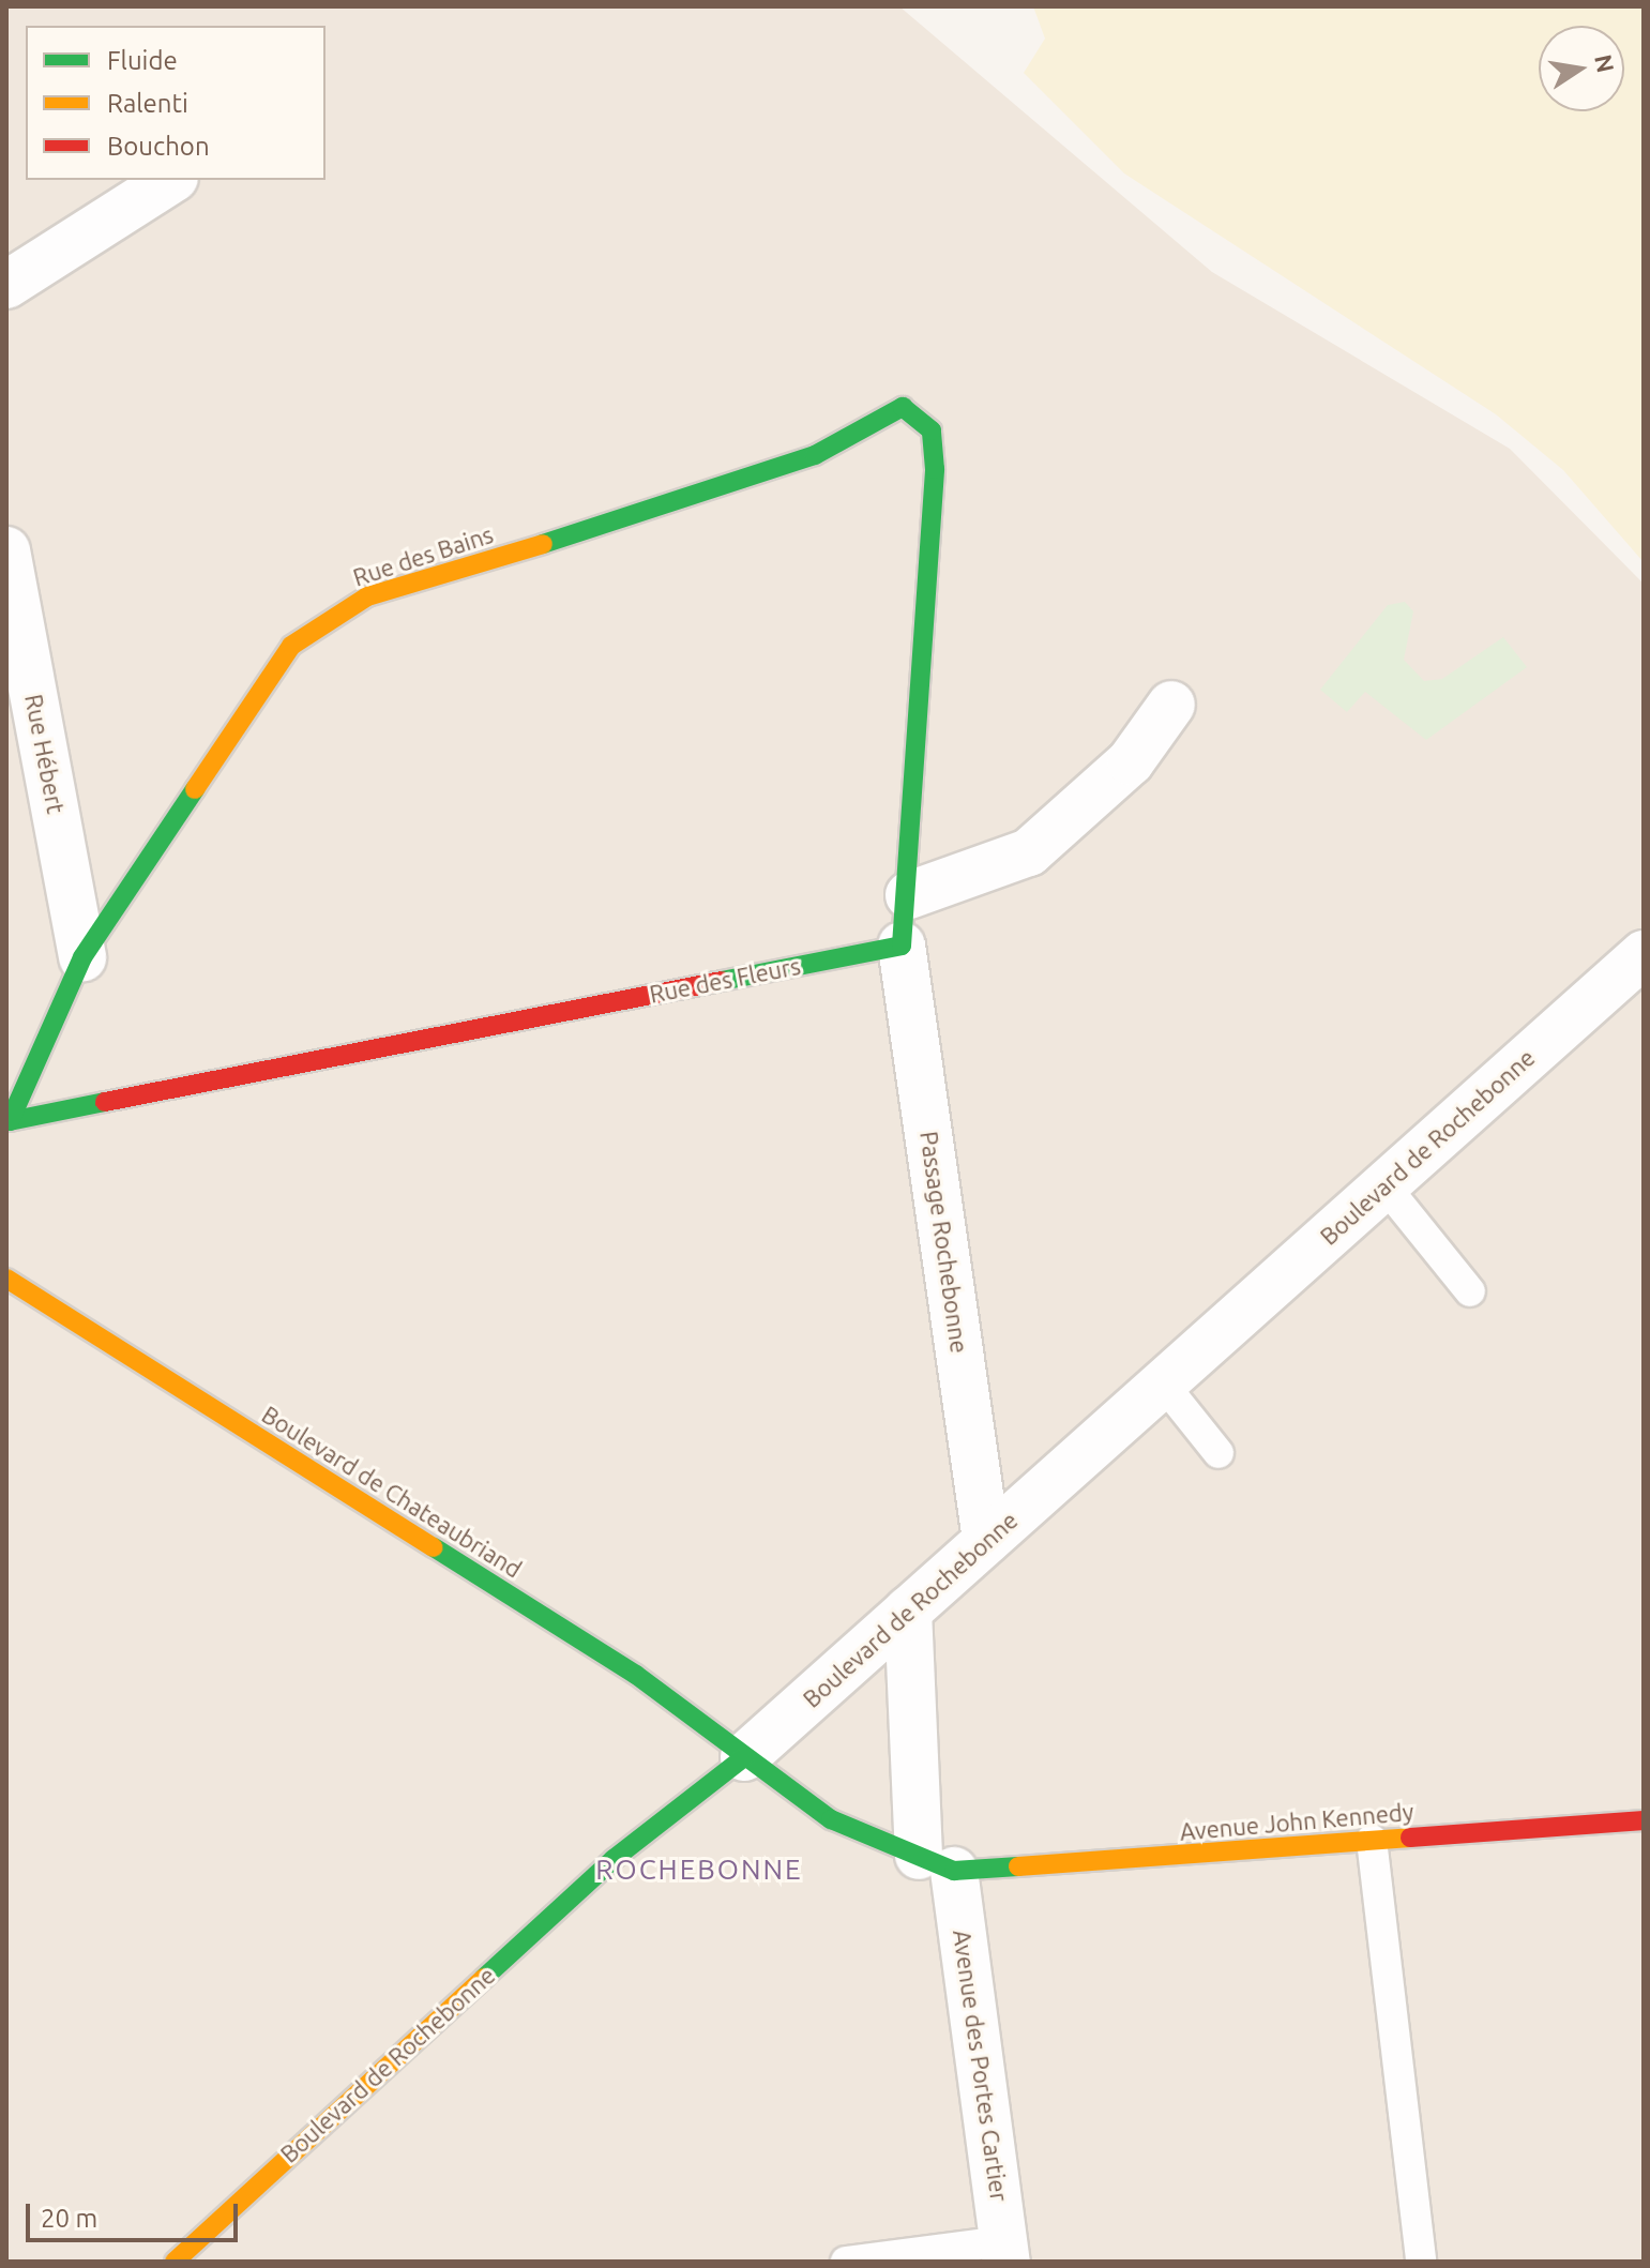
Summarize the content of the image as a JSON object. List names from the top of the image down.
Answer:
{
  "streets": {
    "street": [
      "Rue des Bains",
      "Rue Hébert",
      "Rue des Fleurs",
      "Boulevard de Rochebonne",
      "Passage Rochebonne",
      "Boulevard de Chateaubriand",
      "Avenue John Kennedy",
      "Avenue des Portes Cartier"
    ]
  },
  "crossings": [
    ["Rue des Bains", "Rue Hébert"],
    ["Rue des Bains", "Rue des Fleurs"],
    ["Rue des Fleurs", "Passage Rochebonne"],
    ["Boulevard de Rochebonne", "Passage Rochebonne"],
    ["Boulevard de Rochebonne", "Boulevard de Chateaubriand"],
    ["Boulevard de Rochebonne", "Avenue des Portes Cartier"],
    ["Boulevard de Chateaubriand", "Avenue John Kennedy"],
    ["Boulevard de Chateaubriand", "Avenue des Portes Cartier"],
    ["Avenue John Kennedy", "Avenue des Portes Cartier"]
  ],
  "districts": ["ROCHEBONNE"],
  "legend": ["Fluide", "Ralenti", "Bouchon"],
  "scale_bar": "20 m",
  "north": "right"
}
